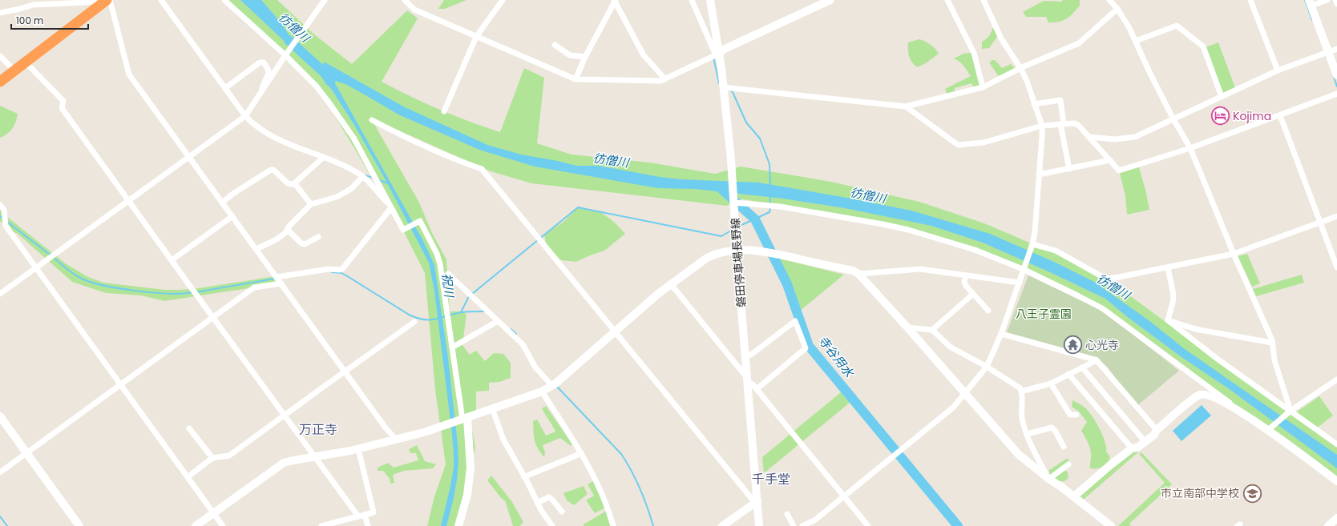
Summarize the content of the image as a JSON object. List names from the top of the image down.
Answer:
{
  "streets": {
    "street": ["磐田停車場長野線"]
  },
  "districts": ["万正寺", "千手堂"],
  "water": ["彷僧川", "祝川", "寺谷用水"],
  "parks": ["八王子霊園"],
  "places": {
    "hotel": ["Kojima"],
    "temple": ["心光寺"],
    "school or university": ["市立南部中学校"]
  },
  "scale_bar": "100 m"
}
